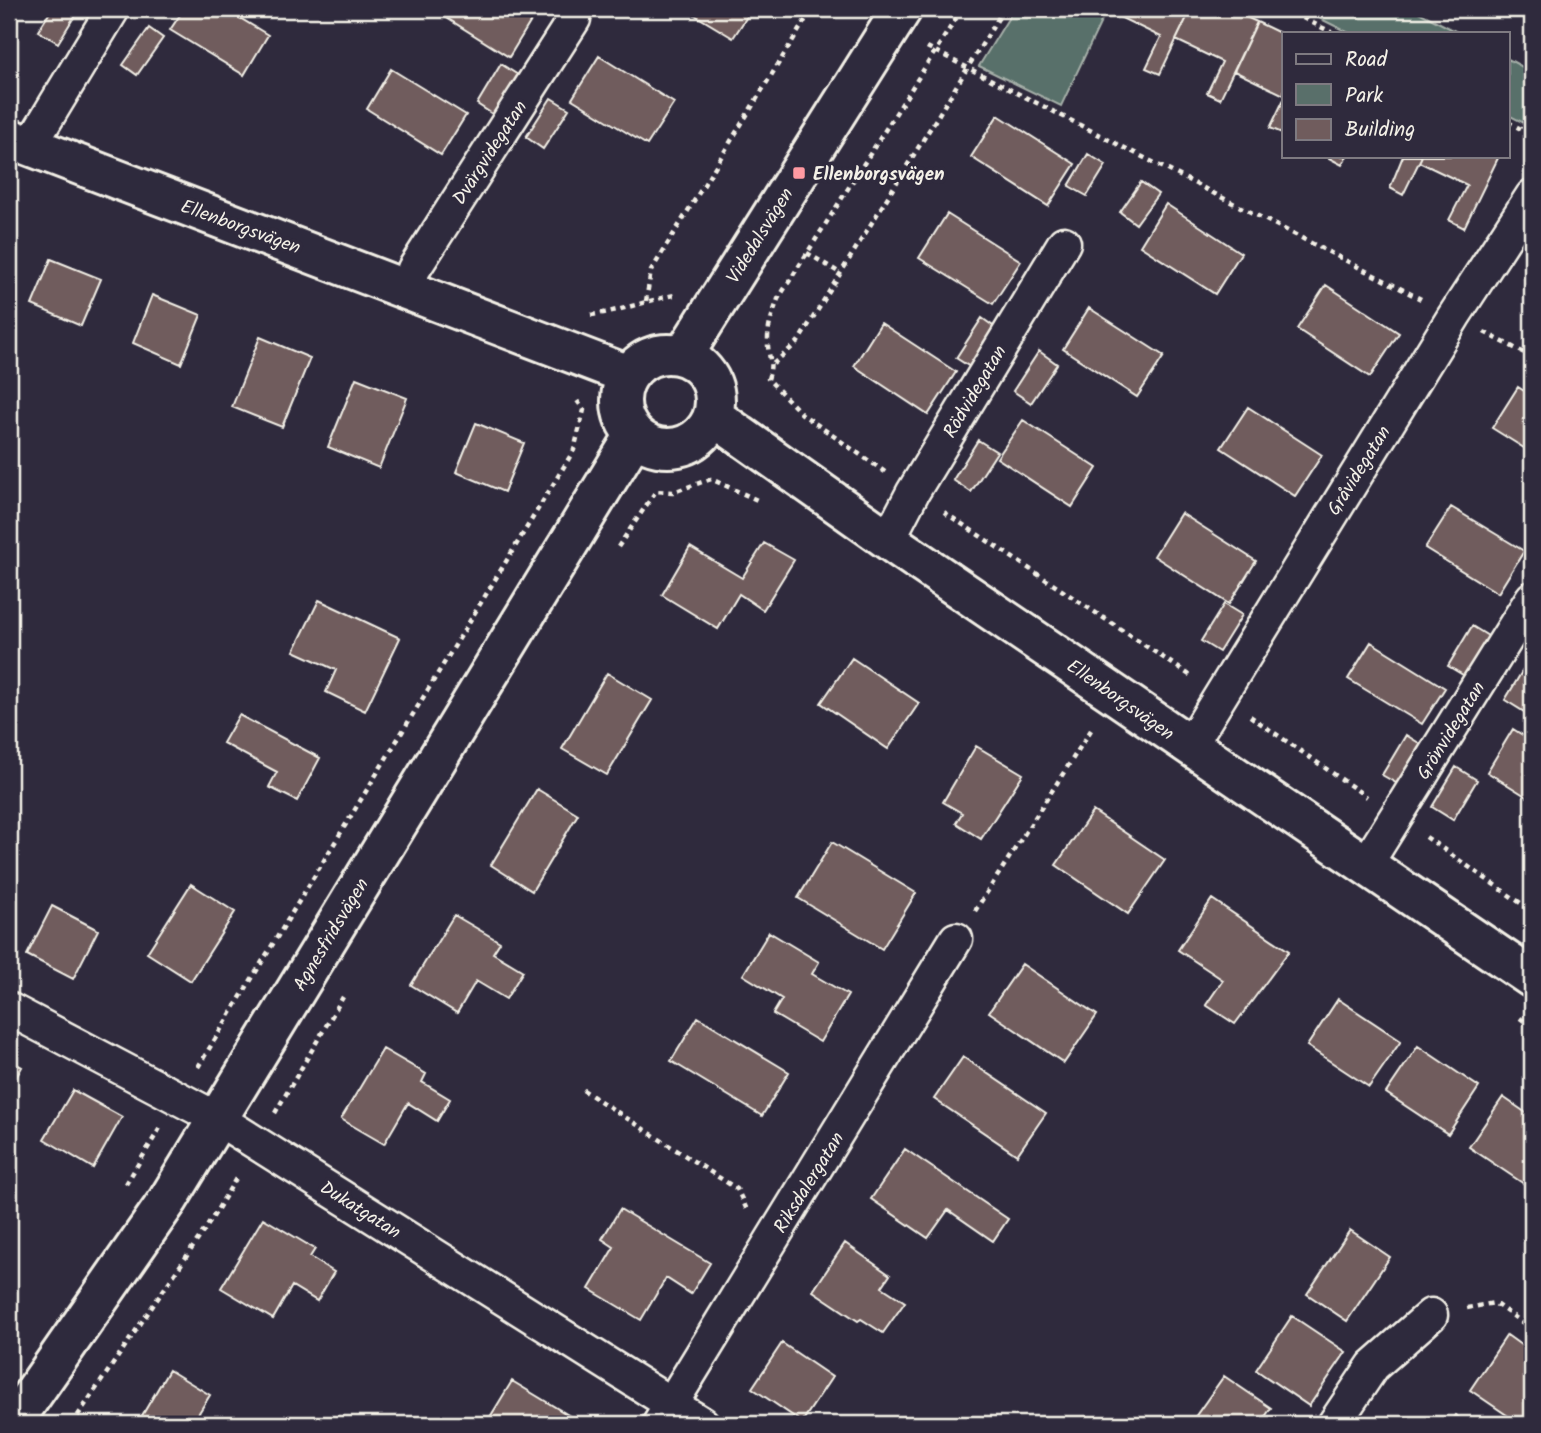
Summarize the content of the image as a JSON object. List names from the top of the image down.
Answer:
{
  "streets": {
    "street": [
      "Dvärgvidegatan",
      "Ellenborgsvägen",
      "Videdalsvägen",
      "Rödvidegatan",
      "Gråvidegatan",
      "Grönvidegatan",
      "Agnesfridsvägen",
      "Riksdalergatan",
      "Dukatgatan"
    ]
  },
  "crossings": [
    ["Dvärgvidegatan", "Ellenborgsvägen"],
    ["Ellenborgsvägen", "Videdalsvägen"],
    ["Ellenborgsvägen", "Rödvidegatan"],
    ["Ellenborgsvägen", "Gråvidegatan"],
    ["Ellenborgsvägen", "Grönvidegatan"],
    ["Ellenborgsvägen", "Agnesfridsvägen"],
    ["Videdalsvägen", "Agnesfridsvägen"],
    ["Agnesfridsvägen", "Dukatgatan"],
    ["Riksdalergatan", "Dukatgatan"]
  ],
  "places": {
    "transit": ["Ellenborgsvägen"]
  },
  "legend": ["Road", "Park", "Building"]
}
